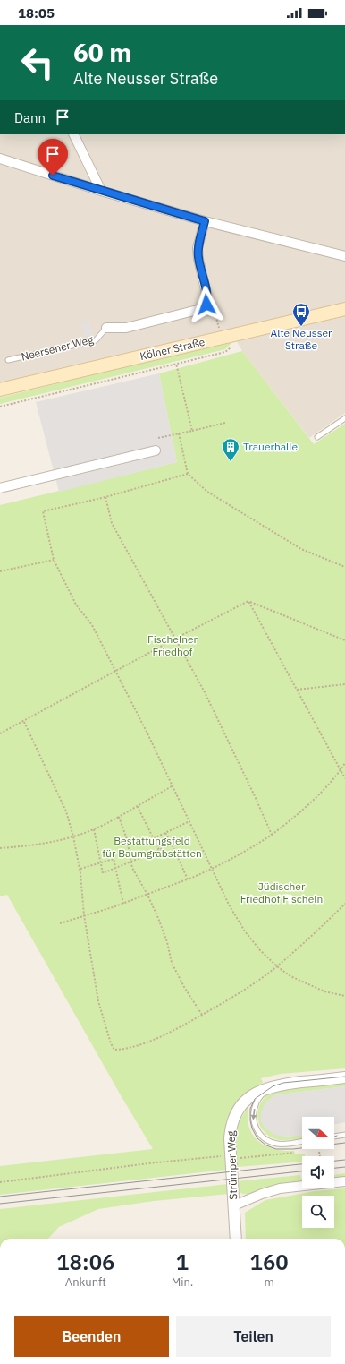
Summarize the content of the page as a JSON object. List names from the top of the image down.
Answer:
{
  "streets": {
    "main road": ["Kölner Straße"],
    "street": ["Neersener Weg", "Strümper Weg"]
  },
  "parks": ["Fischelner Friedhof", "Bestattungsfeld für Baumgrabstätten", "Jüdischer Friedhof Fischeln"],
  "places": {
    "bus stop": ["Alte Neusser Straße"],
    "building": ["Trauerhalle"]
  },
  "north": "right",
  "page": {
    "status": "18:05",
    "turn": ["60 m", "Alte Neusser Straße"],
    "then": "Dann",
    "eta": [
      "18:06",
      "Ankunft",
      "1",
      "Min.",
      "160",
      "m"
    ],
    "buttons": ["Beenden", "Teilen"]
  }
}
